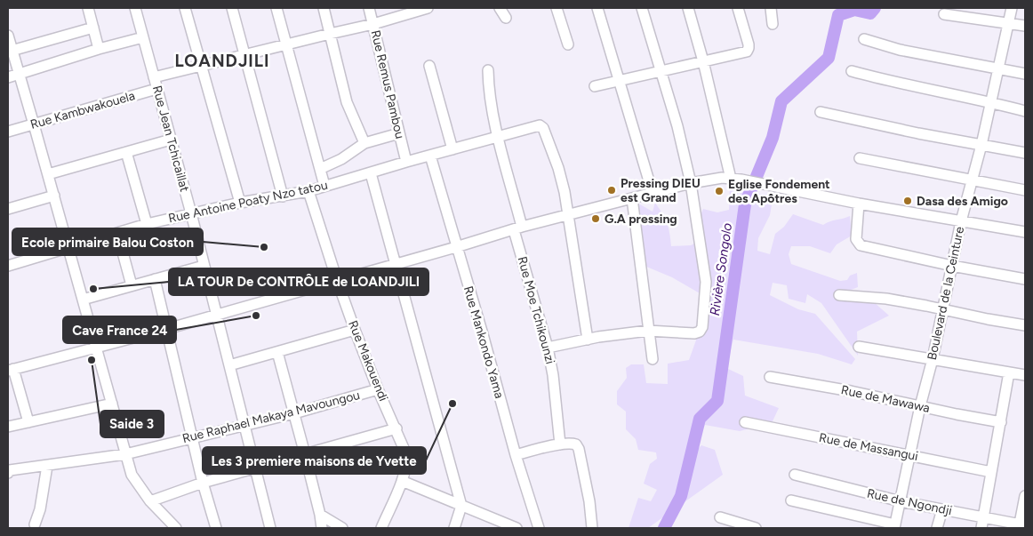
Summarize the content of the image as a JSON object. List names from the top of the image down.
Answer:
{
  "streets": {
    "street": [
      "Rue Remus Pambou",
      "Rue Kambwakouela",
      "Rue Jean Tchicaillat",
      "Rue Antoine Poaty Nzo tatou",
      "Boulevard de la Ceinture",
      "Rue Moe Tchikounzi",
      "Rue Mankondo Yama",
      "Rue Makouendi",
      "Rue de Mawawa",
      "Rue Raphael Makaya Mavoungou",
      "Rue de Massangui",
      "Rue de Ngondji"
    ]
  },
  "crossings": [
    ["Rue Remus Pambou", "Rue Antoine Poaty Nzo tatou"],
    ["Rue Kambwakouela", "Rue Jean Tchicaillat"],
    ["Rue Jean Tchicaillat", "Rue Antoine Poaty Nzo tatou"],
    ["Rue Jean Tchicaillat", "Rue Raphael Makaya Mavoungou"],
    ["Rue Antoine Poaty Nzo tatou", "Rue Moe Tchikounzi"],
    ["Rue Antoine Poaty Nzo tatou", "Rue Mankondo Yama"],
    ["Rue Antoine Poaty Nzo tatou", "Rue Makouendi"],
    ["Boulevard de la Ceinture", "Rue de Mawawa"],
    ["Boulevard de la Ceinture", "Rue de Massangui"],
    ["Boulevard de la Ceinture", "Rue de Ngondji"],
    ["Rue Makouendi", "Rue Raphael Makaya Mavoungou"]
  ],
  "districts": ["LOANDJILI"],
  "water": ["Rivière Songolo"],
  "places": [
    "Pressing DIEU est Grand",
    "Eglise Fondement des Apôtres",
    "Dasa des Amigo",
    "G.A pressing",
    "Ecole primaire Balou Coston",
    "LA TOUR De CONTRÔLE de LOANDJILI",
    "Cave France 24",
    "Saide 3",
    "Les 3 premiere maisons de Yvette"
  ]
}
